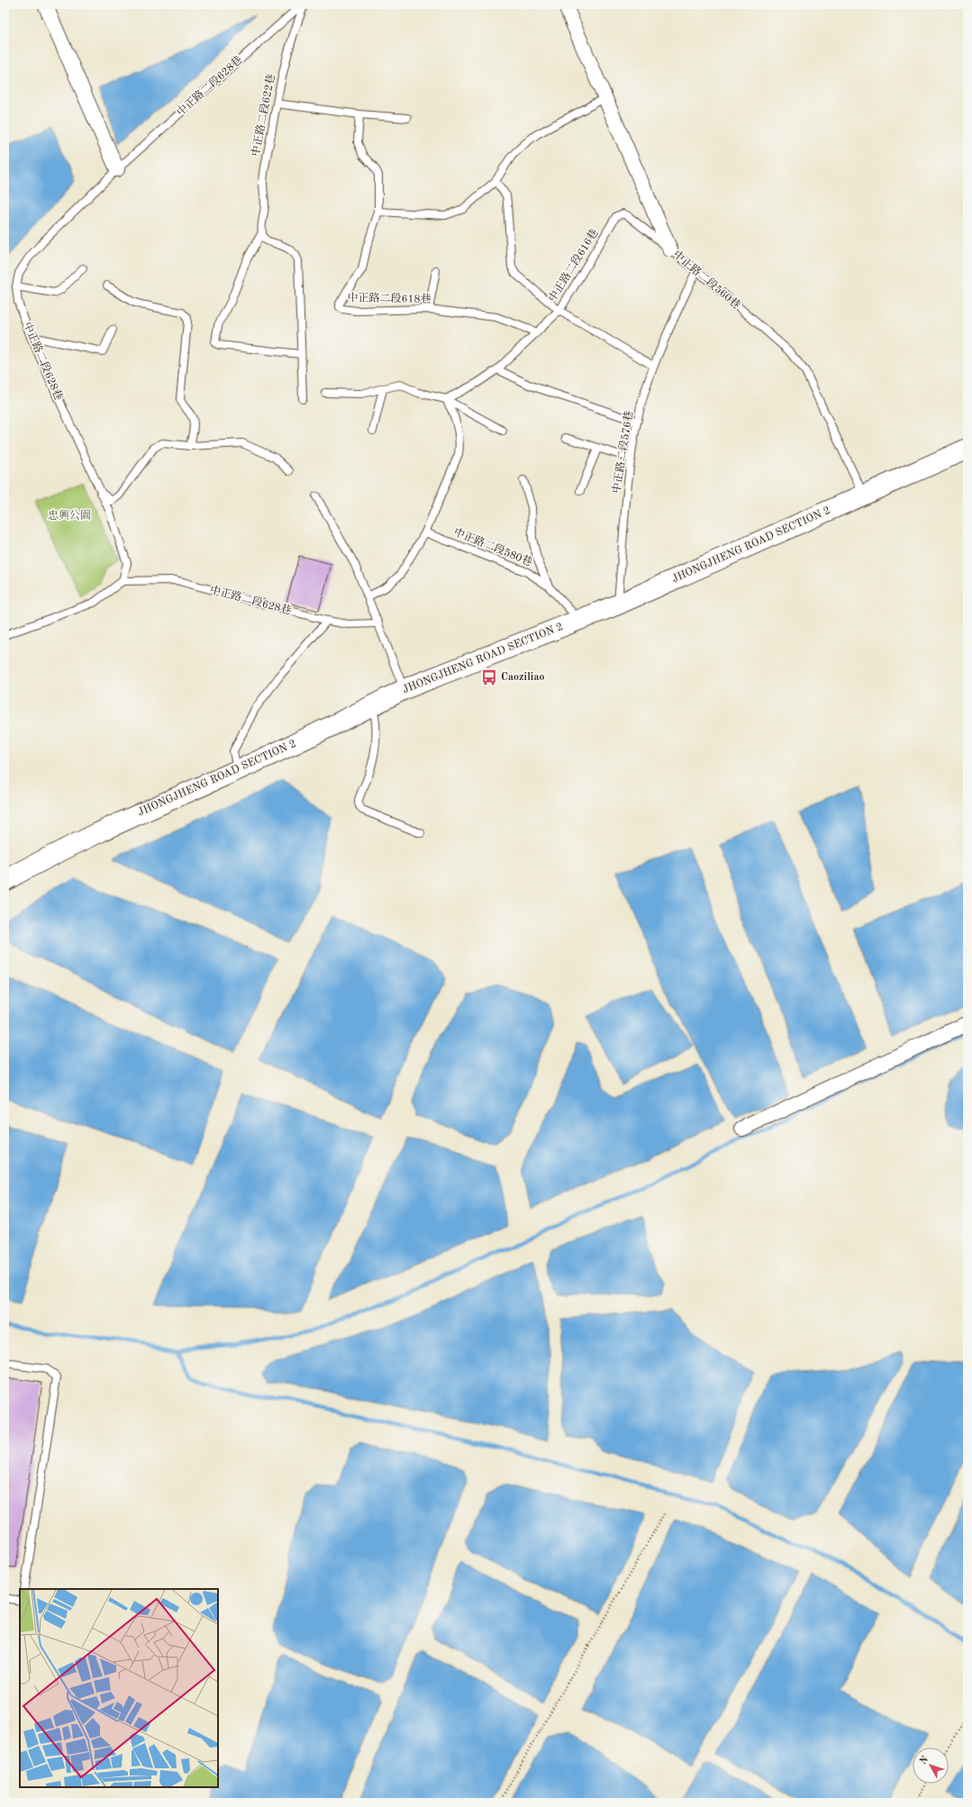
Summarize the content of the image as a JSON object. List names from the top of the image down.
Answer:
{
  "streets": {
    "main road": ["JHONGJHENG ROAD SECTION 2"],
    "street": ["中正路二段560巷"],
    "lane": [
      "中正路二段628巷",
      "中正路二段622巷",
      "中正路二段616巷",
      "中正路二段618巷",
      "中正路二段576巷",
      "中正路二段580巷"
    ]
  },
  "crossings": [
    ["中正路二段628巷", "中正路二段622巷"],
    ["中正路二段616巷", "中正路二段560巷"],
    ["中正路二段616巷", "中正路二段618巷"],
    ["中正路二段560巷", "中正路二段576巷"],
    ["中正路二段560巷", "JHONGJHENG ROAD SECTION 2"],
    ["中正路二段576巷", "JHONGJHENG ROAD SECTION 2"],
    ["JHONGJHENG ROAD SECTION 2", "中正路二段580巷"]
  ],
  "parks": ["忠興公園"],
  "places": {
    "bus stop": ["Caoziliao"]
  },
  "north": "top left"
}
